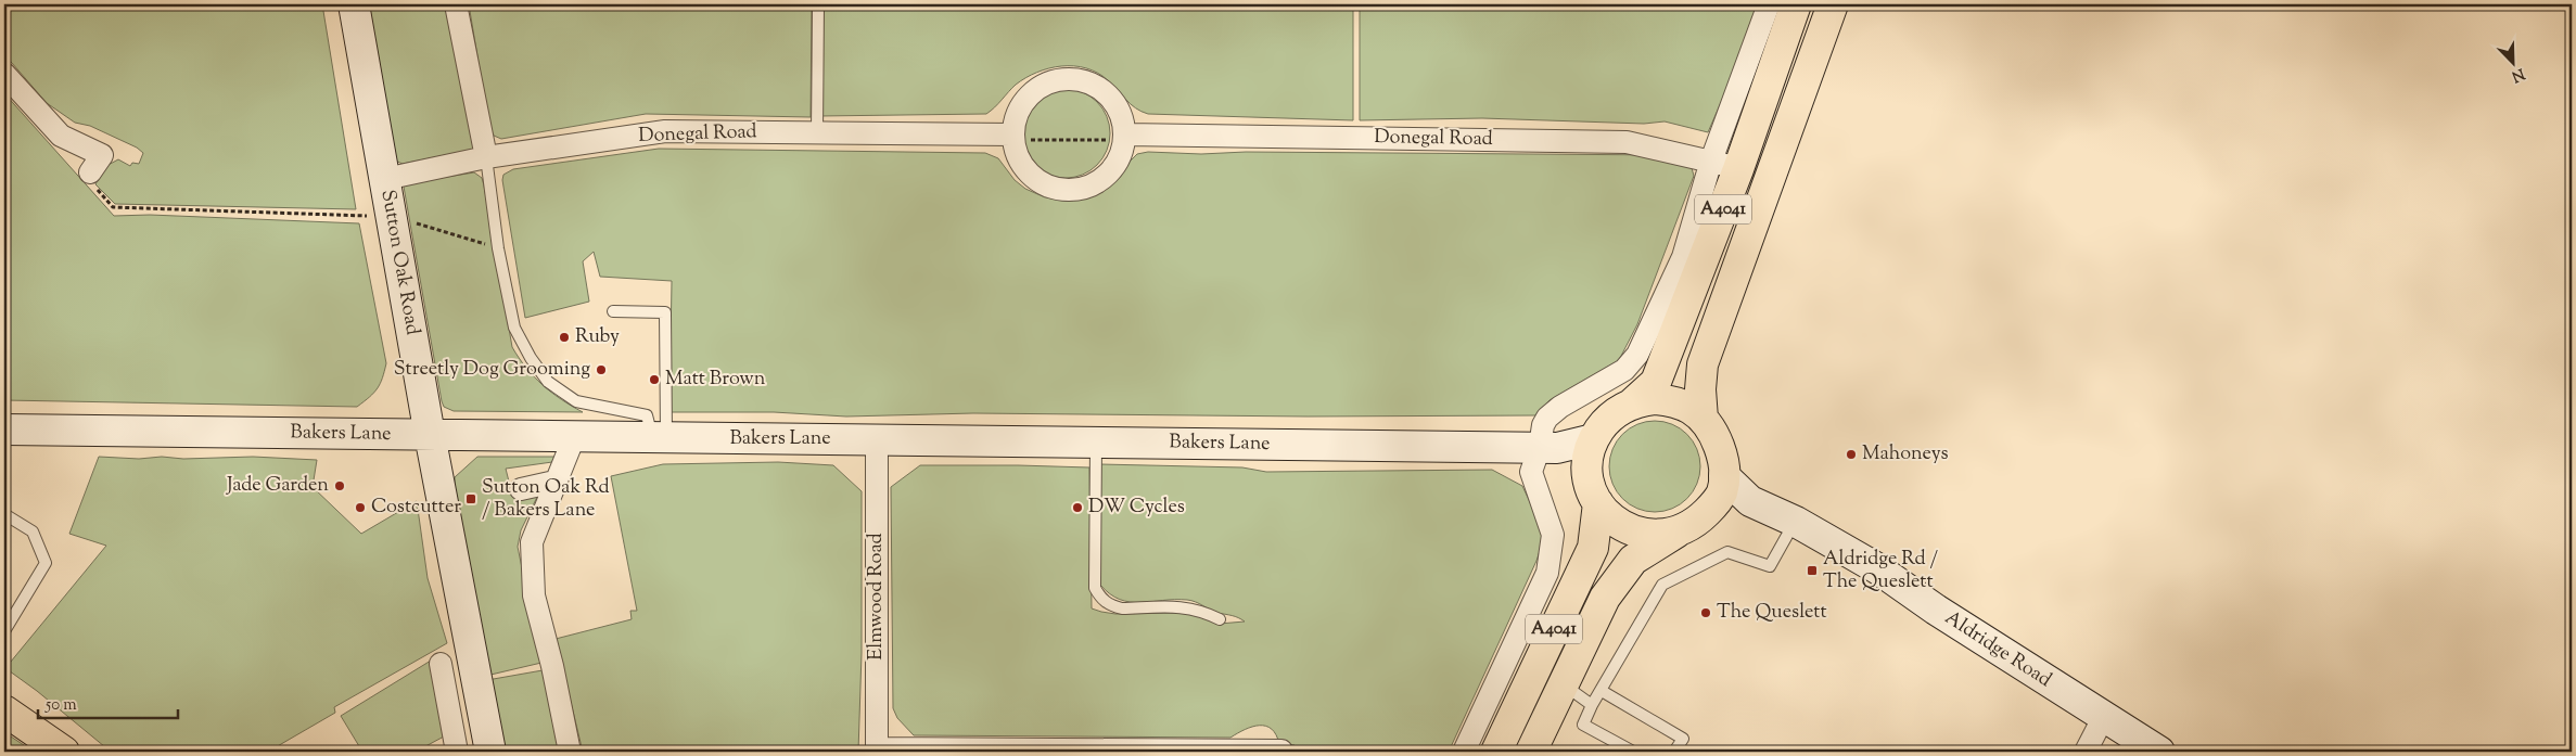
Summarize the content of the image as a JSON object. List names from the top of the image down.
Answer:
{
  "streets": {
    "highway": ["A4041"],
    "street": [
      "Donegal Road",
      "Sutton Oak Road",
      "Bakers Lane",
      "Elmwood Road",
      "Aldridge Road"
    ]
  },
  "crossings": [
    ["Donegal Road", "A4041"],
    ["Donegal Road", "Sutton Oak Road"],
    ["A4041", "Bakers Lane"],
    ["A4041", "Aldridge Road"],
    ["Sutton Oak Road", "Bakers Lane"],
    ["Bakers Lane", "Elmwood Road"],
    ["Bakers Lane", "Aldridge Road"]
  ],
  "places": {
    "other": [
      "Ruby",
      "Streetly Dog Grooming",
      "Matt Brown",
      "Mahoneys",
      "Jade Garden",
      "Costcutter",
      "DW Cycles",
      "The Queslett"
    ],
    "transit": ["Sutton Oak Rd / Bakers Lane", "Aldridge Rd / The Queslett"]
  },
  "scale_bar": "50 m",
  "north": "bottom right"
}
